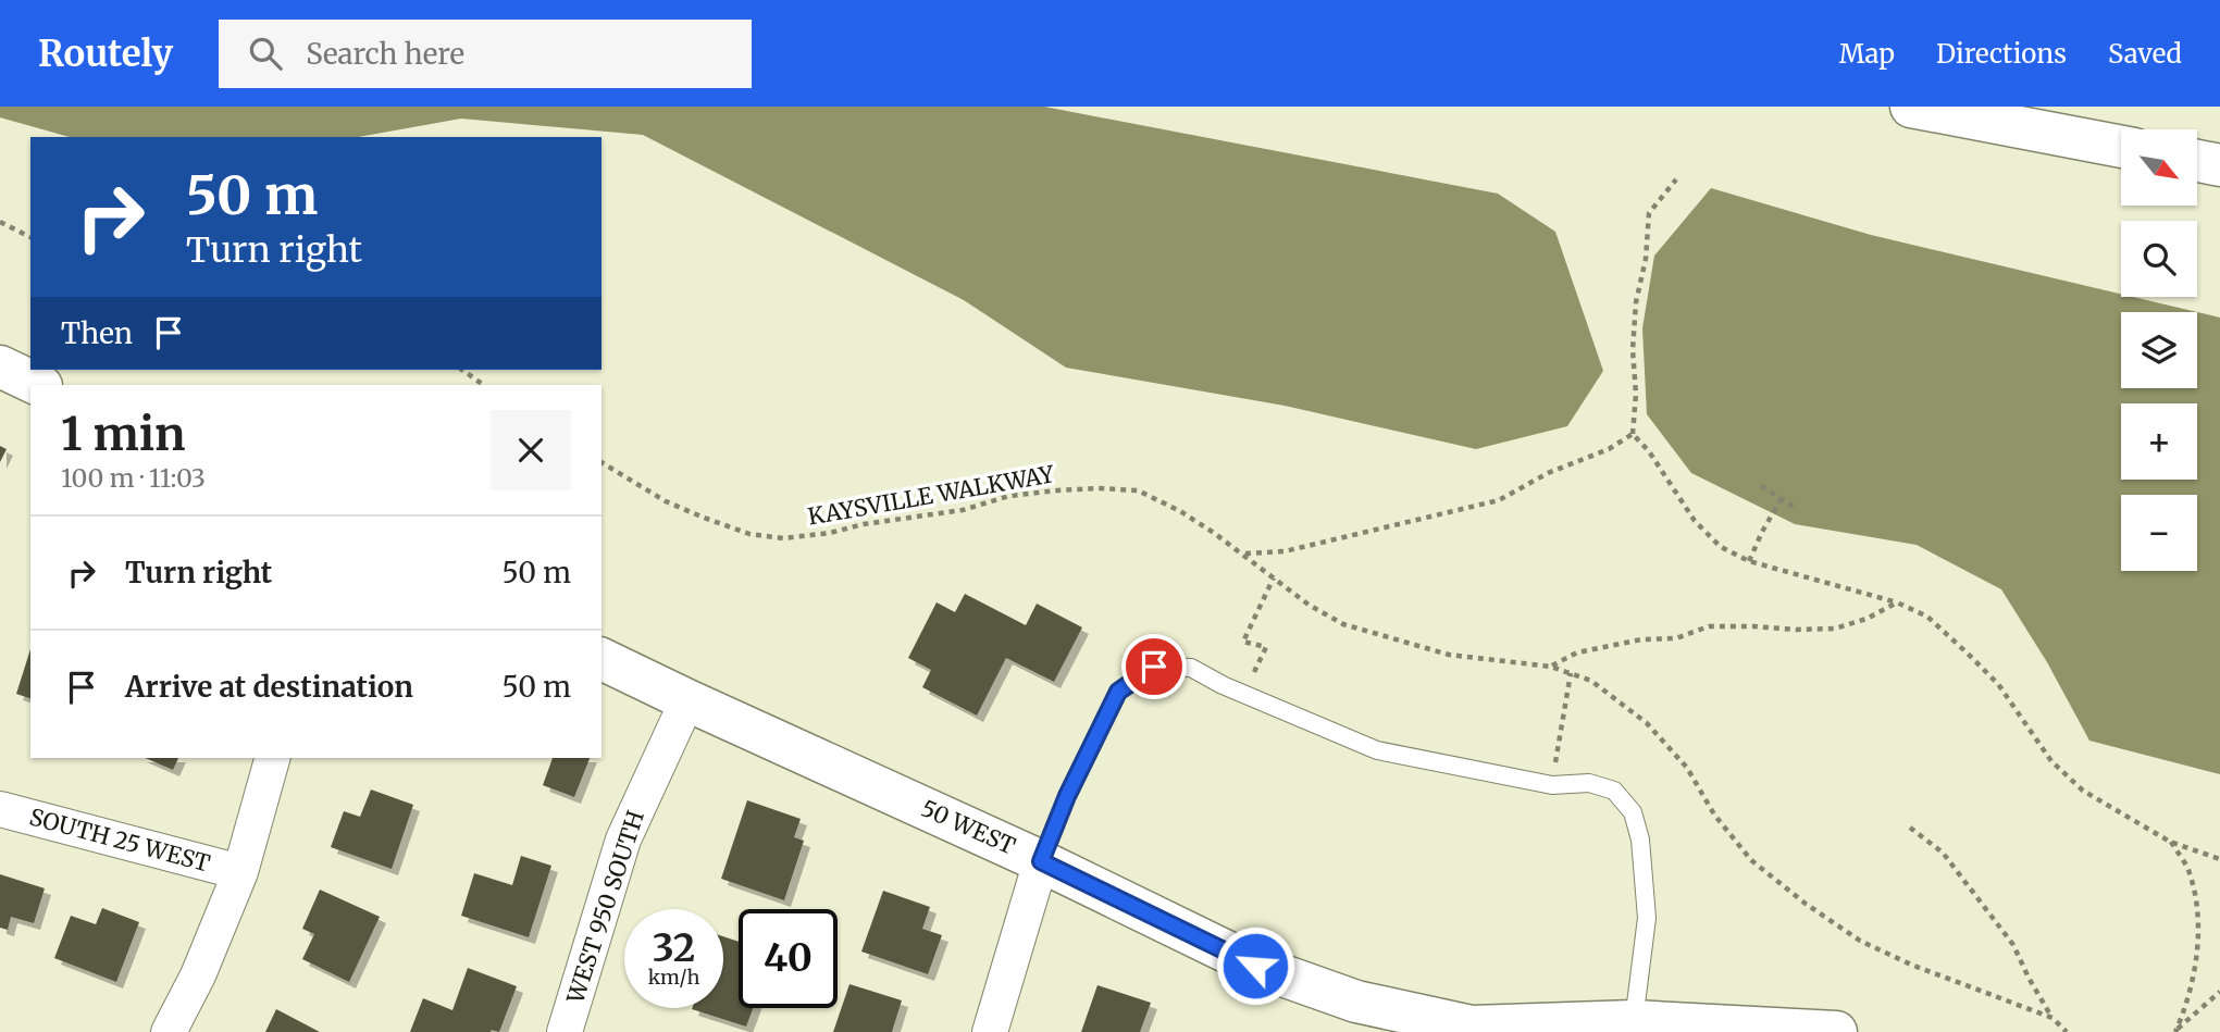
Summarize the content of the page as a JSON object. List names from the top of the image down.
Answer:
{
  "streets": {
    "main road": ["50 WEST"],
    "street": ["SOUTH 25 WEST", "WEST 950 SOUTH"],
    "path": ["KAYSVILLE WALKWAY"]
  },
  "crossings": [
    ["50 WEST", "WEST 950 SOUTH"]
  ],
  "north": "bottom right",
  "page": {
    "header": "Routely",
    "search": "Search here",
    "nav": ["Map", "Directions", "Saved"],
    "map_buttons": ["+", "−"],
    "turn": ["50 m", "Turn right"],
    "then": "Then",
    "heading": ["1 min", "100 m · 11:03"],
    "list": [
      {
        "name": "Turn right",
        "value": "50 m"
      },
      {
        "name": "Arrive at destination",
        "value": "50 m"
      }
    ],
    "speed": "32 km/h",
    "limit": "40"
  }
}
